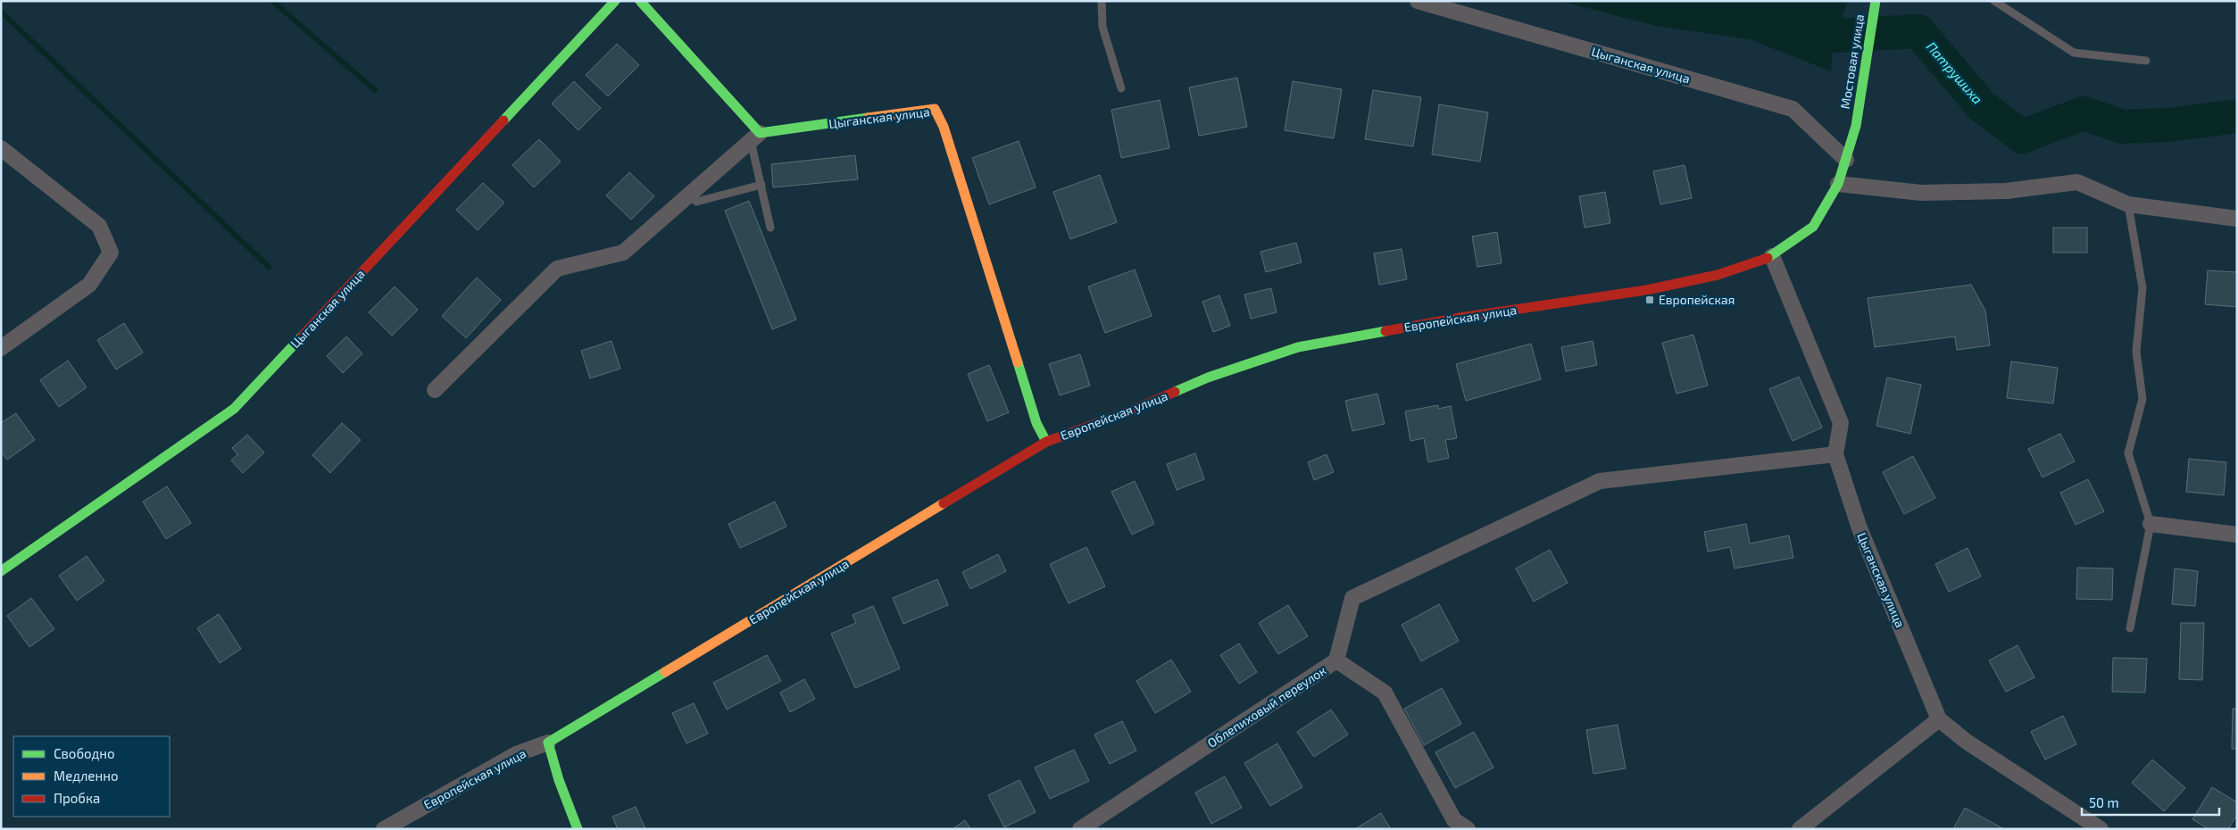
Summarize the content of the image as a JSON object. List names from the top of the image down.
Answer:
{
  "streets": {
    "street": [
      "Мостовая улица",
      "Цыганская улица",
      "Европейская улица",
      "Облепиховый переулок"
    ]
  },
  "crossings": [
    ["Мостовая улица", "Европейская улица"],
    ["Цыганская улица", "Европейская улица"]
  ],
  "water": ["Патрушиха"],
  "places": {
    "transit": ["Европейская"]
  },
  "legend": ["Свободно", "Медленно", "Пробка"],
  "scale_bar": "50 m"
}
